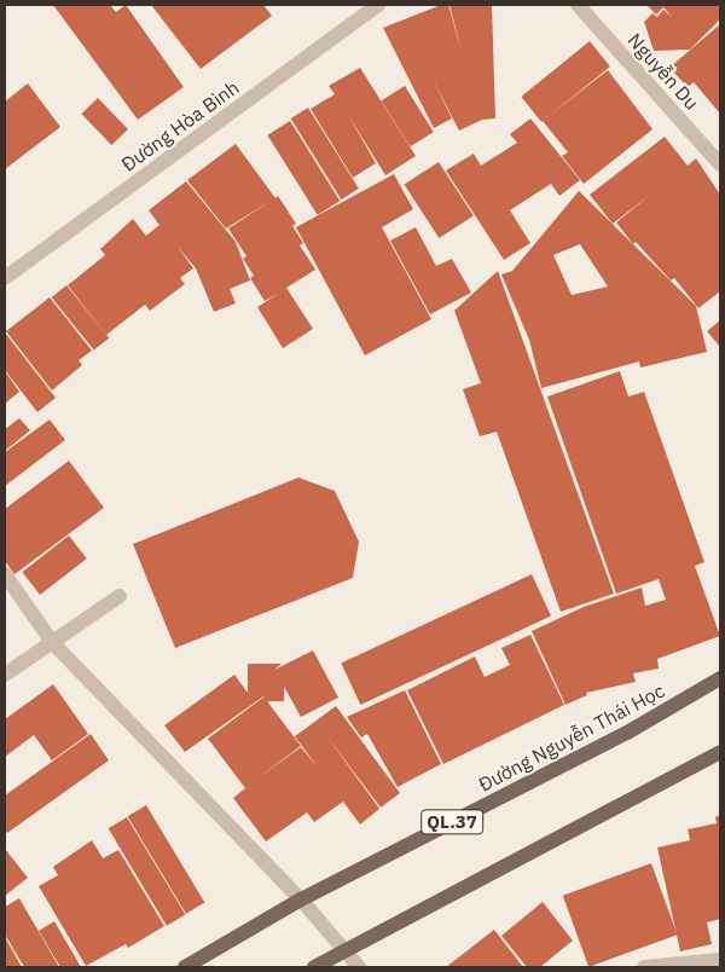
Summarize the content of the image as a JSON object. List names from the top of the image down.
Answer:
{
  "streets": {
    "main road": ["Đường Nguyễn Thái Học", "QL.37"],
    "street": ["Nguyễn Du", "Đường Hòa Bình"]
  }
}
